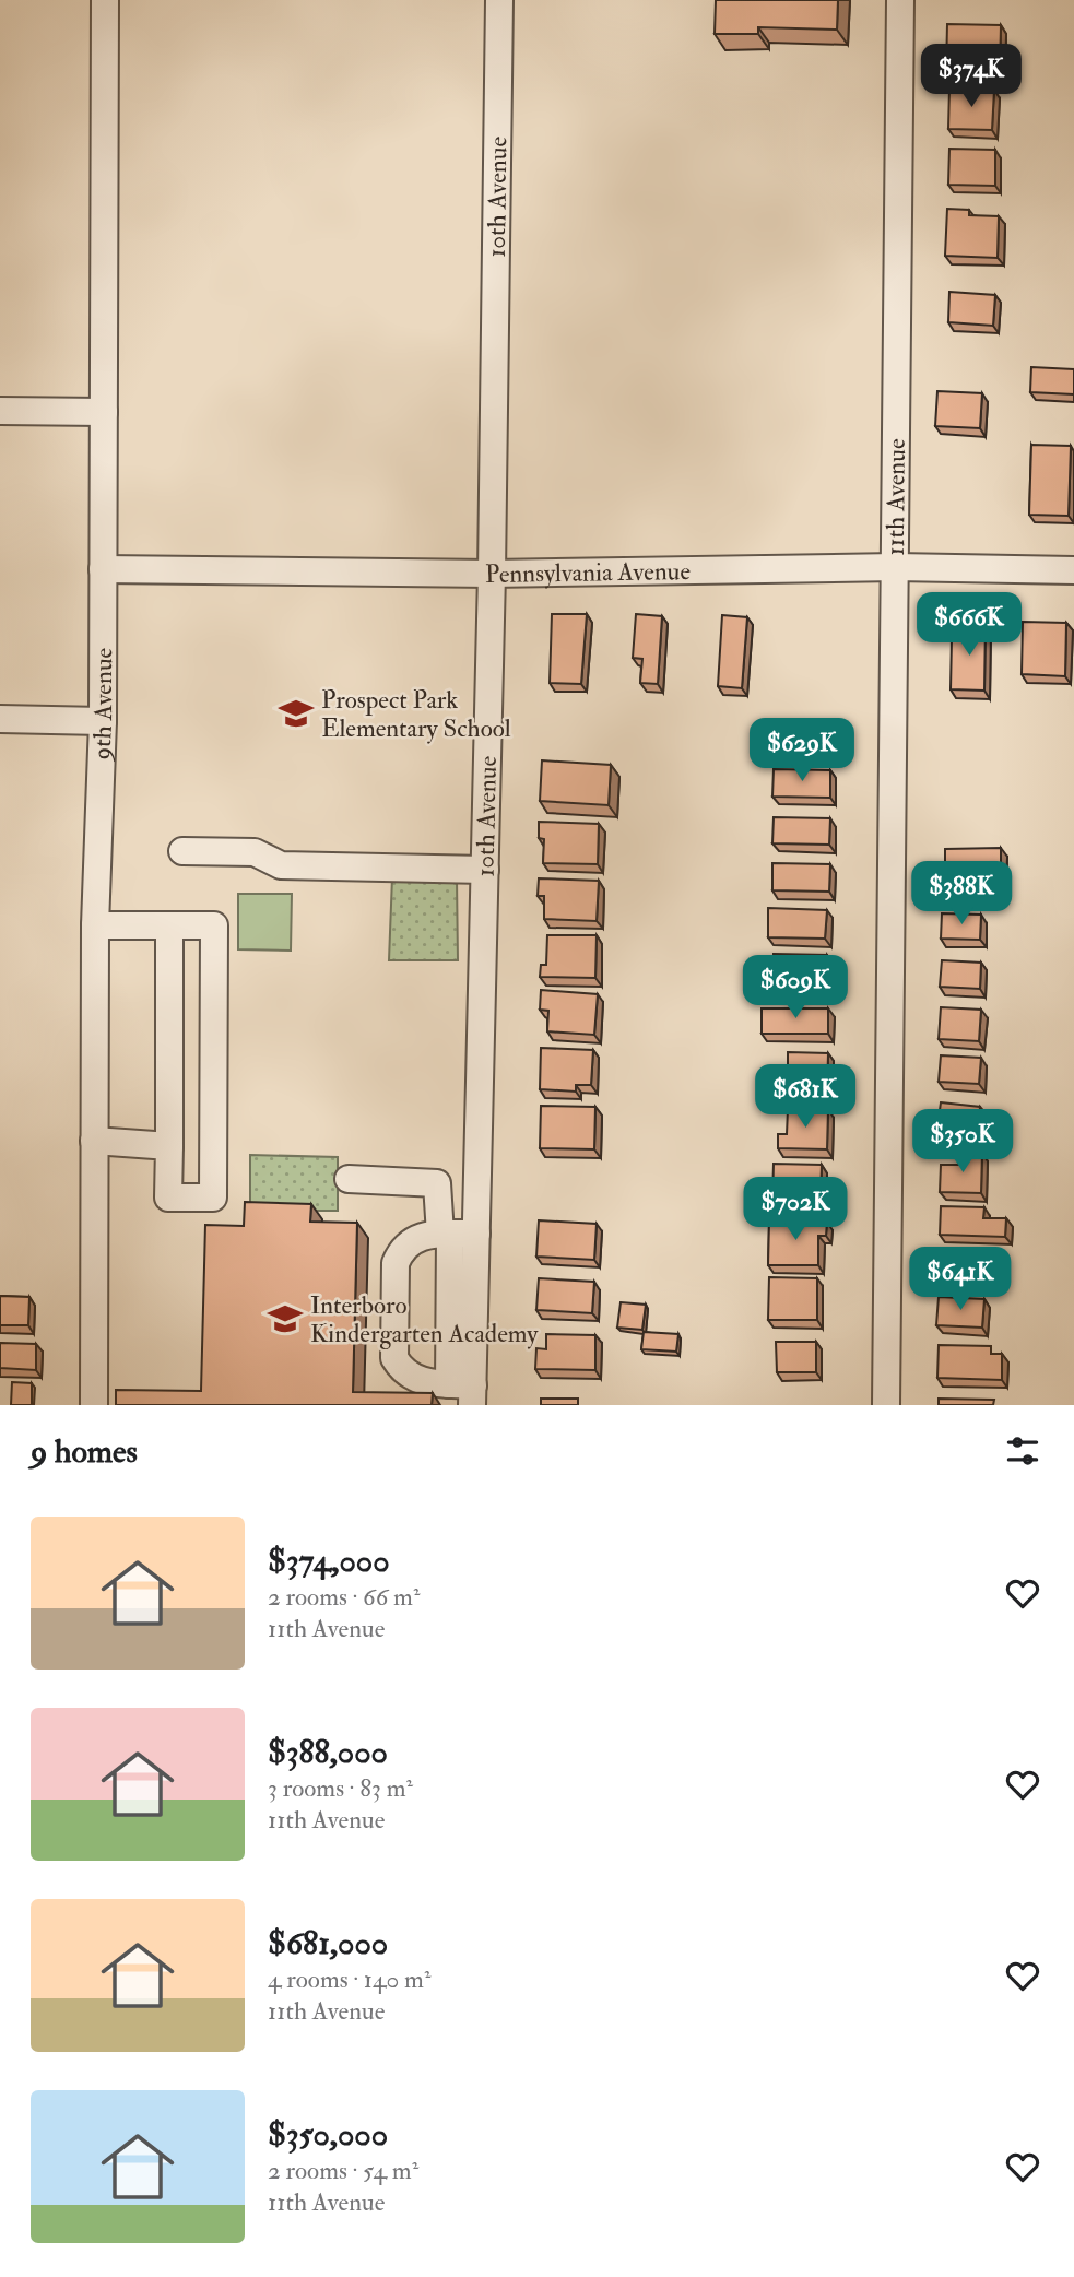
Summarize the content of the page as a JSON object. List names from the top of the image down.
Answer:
{
  "streets": {
    "street": [
      "10th Avenue",
      "11th Avenue",
      "Pennsylvania Avenue",
      "9th Avenue"
    ]
  },
  "crossings": [
    ["10th Avenue", "Pennsylvania Avenue"],
    ["11th Avenue", "Pennsylvania Avenue"],
    ["Pennsylvania Avenue", "9th Avenue"]
  ],
  "places": {
    "school or university": ["Prospect Park Elementary School", "Interboro Kindergarten Academy"]
  },
  "page": {
    "price": [
      "$374K",
      "$666K",
      "$629K",
      "$388K",
      "$609K",
      "$681K",
      "$350K",
      "$702K",
      "$641K"
    ],
    "heading": "9 homes",
    "list": [
      {
        "name": "$374,000",
        "note": "2 rooms · 66 m² · 11th Avenue"
      },
      {
        "name": "$388,000",
        "note": "3 rooms · 83 m² · 11th Avenue"
      },
      {
        "name": "$681,000",
        "note": "4 rooms · 140 m² · 11th Avenue"
      },
      {
        "name": "$350,000",
        "note": "2 rooms · 54 m² · 11th Avenue"
      }
    ]
  }
}
